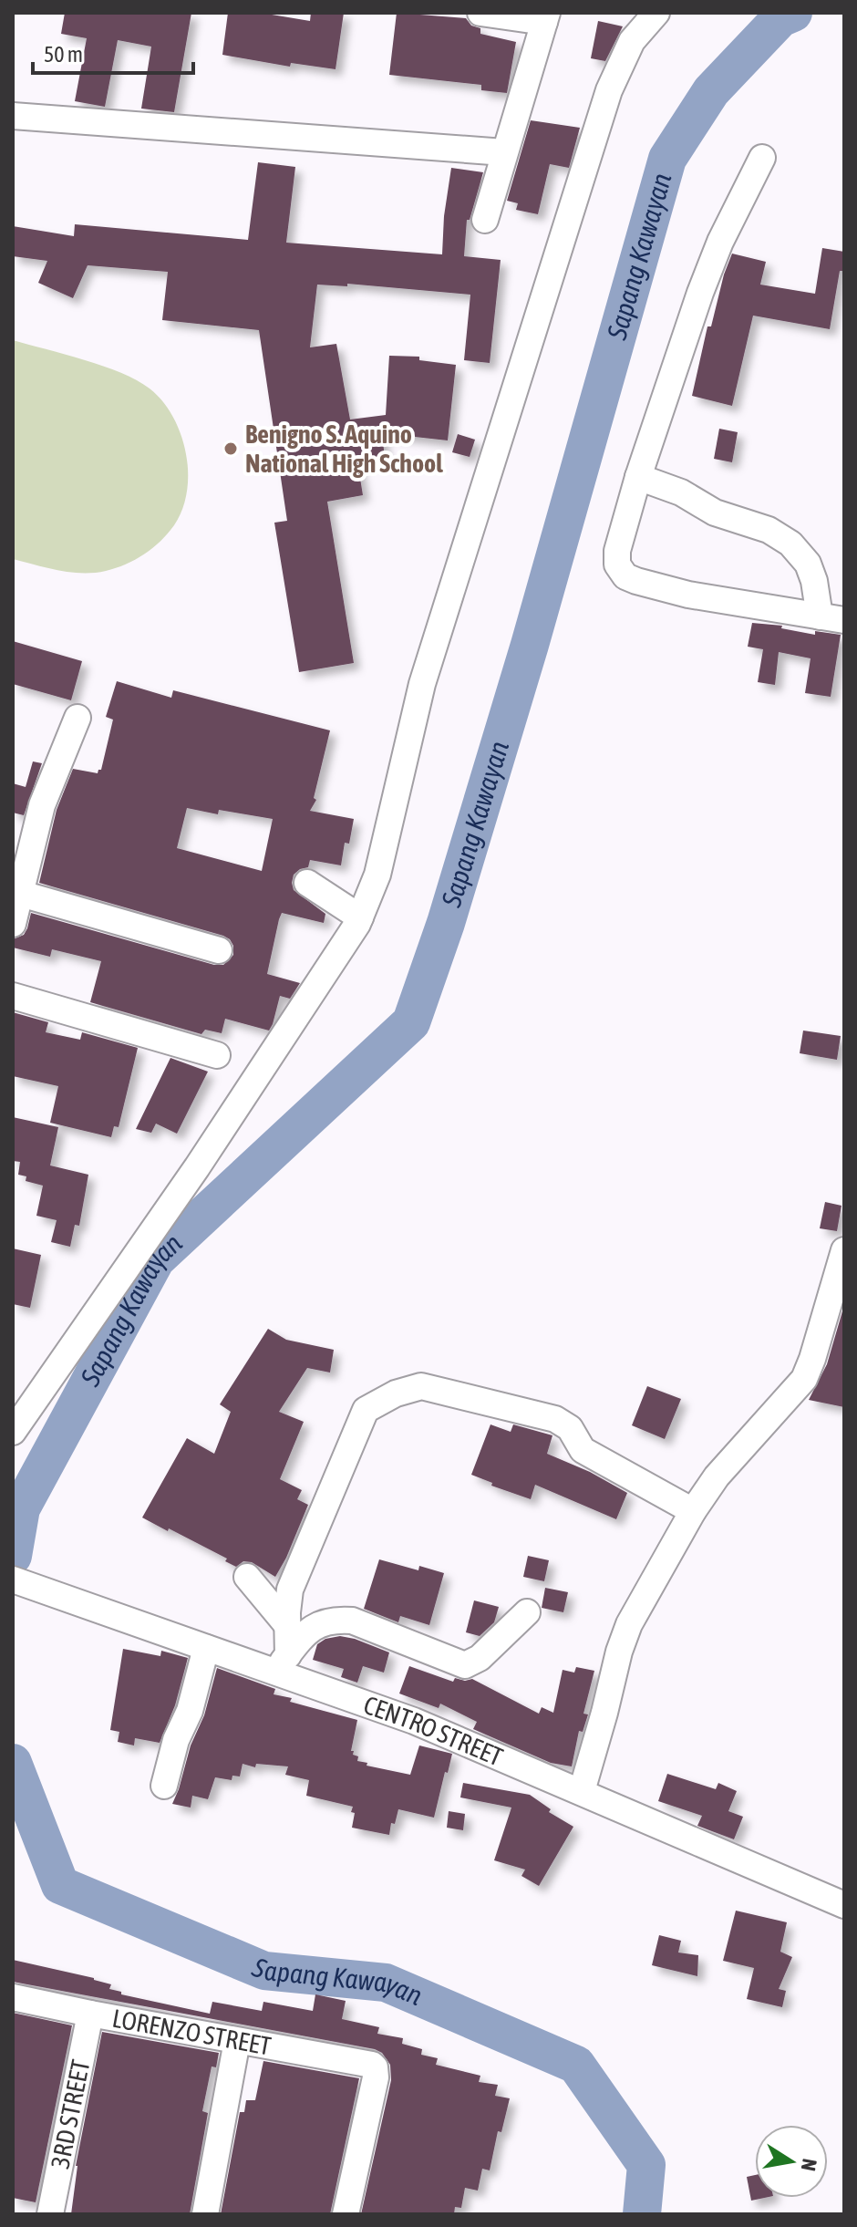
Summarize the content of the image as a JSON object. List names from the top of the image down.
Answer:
{
  "streets": {
    "street": ["CENTRO STREET", "LORENZO STREET", "3RD STREET"]
  },
  "crossings": [
    ["LORENZO STREET", "3RD STREET"]
  ],
  "water": ["Sapang Kawayan"],
  "places": ["Benigno S. Aquino National High School"],
  "scale_bar": "50 m",
  "north": "right"
}
